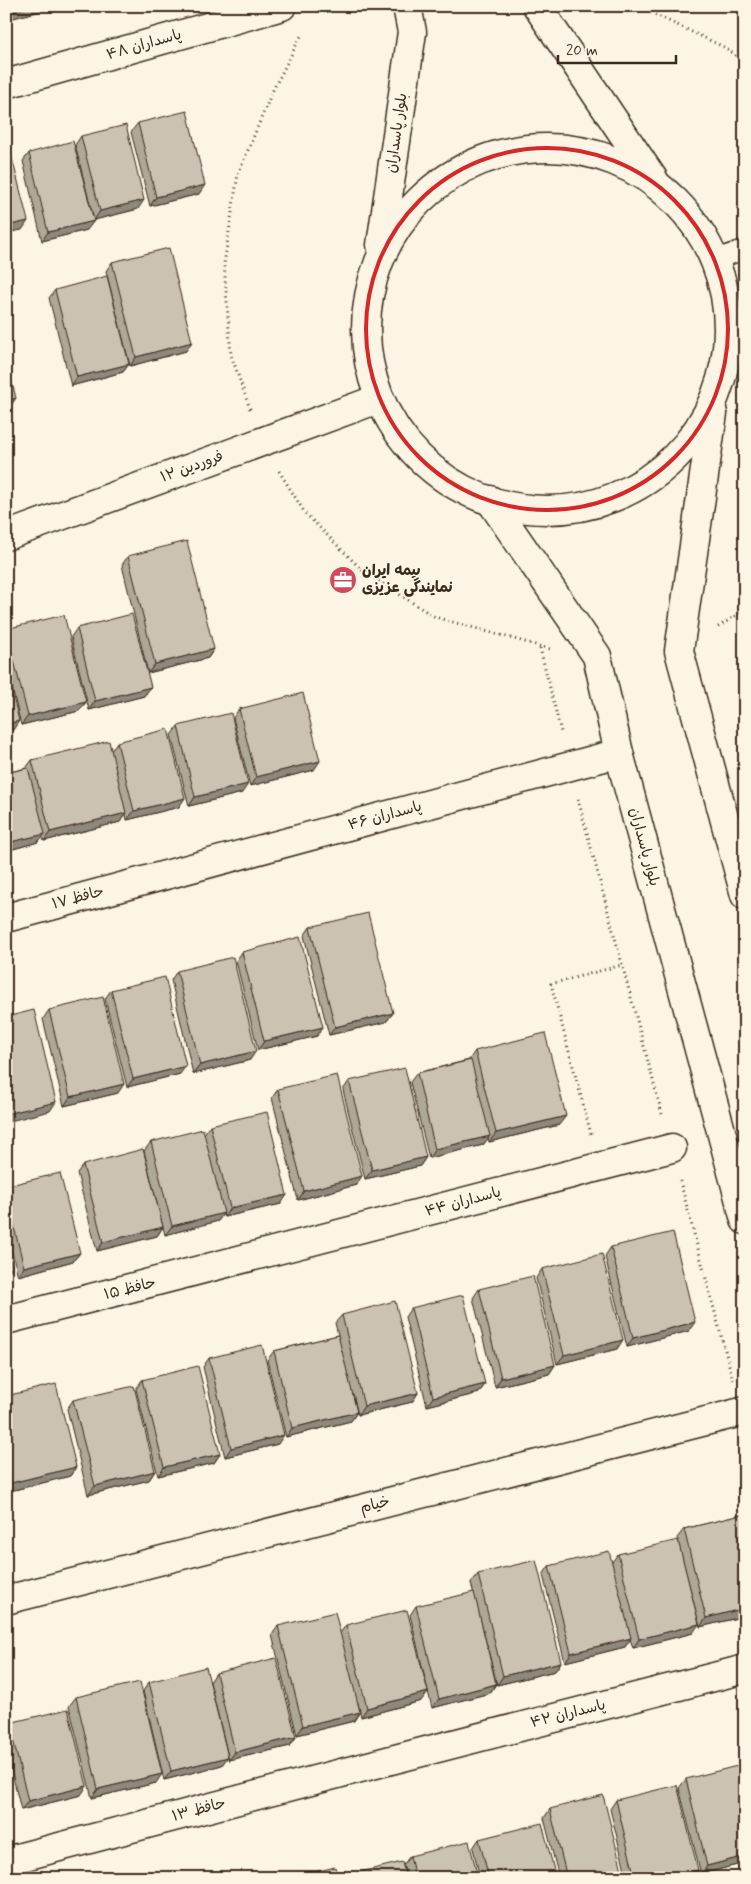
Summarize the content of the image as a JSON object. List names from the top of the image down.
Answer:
{
  "streets": {
    "street": [
      "پاسداران ۴۸",
      "بلوار پاسداران",
      "۱۲ فروردین",
      "پاسداران ۴۶",
      "حافظ ۱۷",
      "پاسداران ۴۴",
      "حافظ ۱۵",
      "خیام",
      "پاسداران ۴۲",
      "حافظ ۱۳"
    ]
  },
  "crossings": [
    ["بلوار پاسداران", "پاسداران ۴۶"],
    ["پاسداران ۴۶", "حافظ ۱۷"],
    ["پاسداران ۴۴", "حافظ ۱۵"],
    ["پاسداران ۴۲", "حافظ ۱۳"]
  ],
  "places": {
    "office": ["بیمه ایران نمایندگی عزیزی"]
  },
  "scale_bar": "20 m"
}
